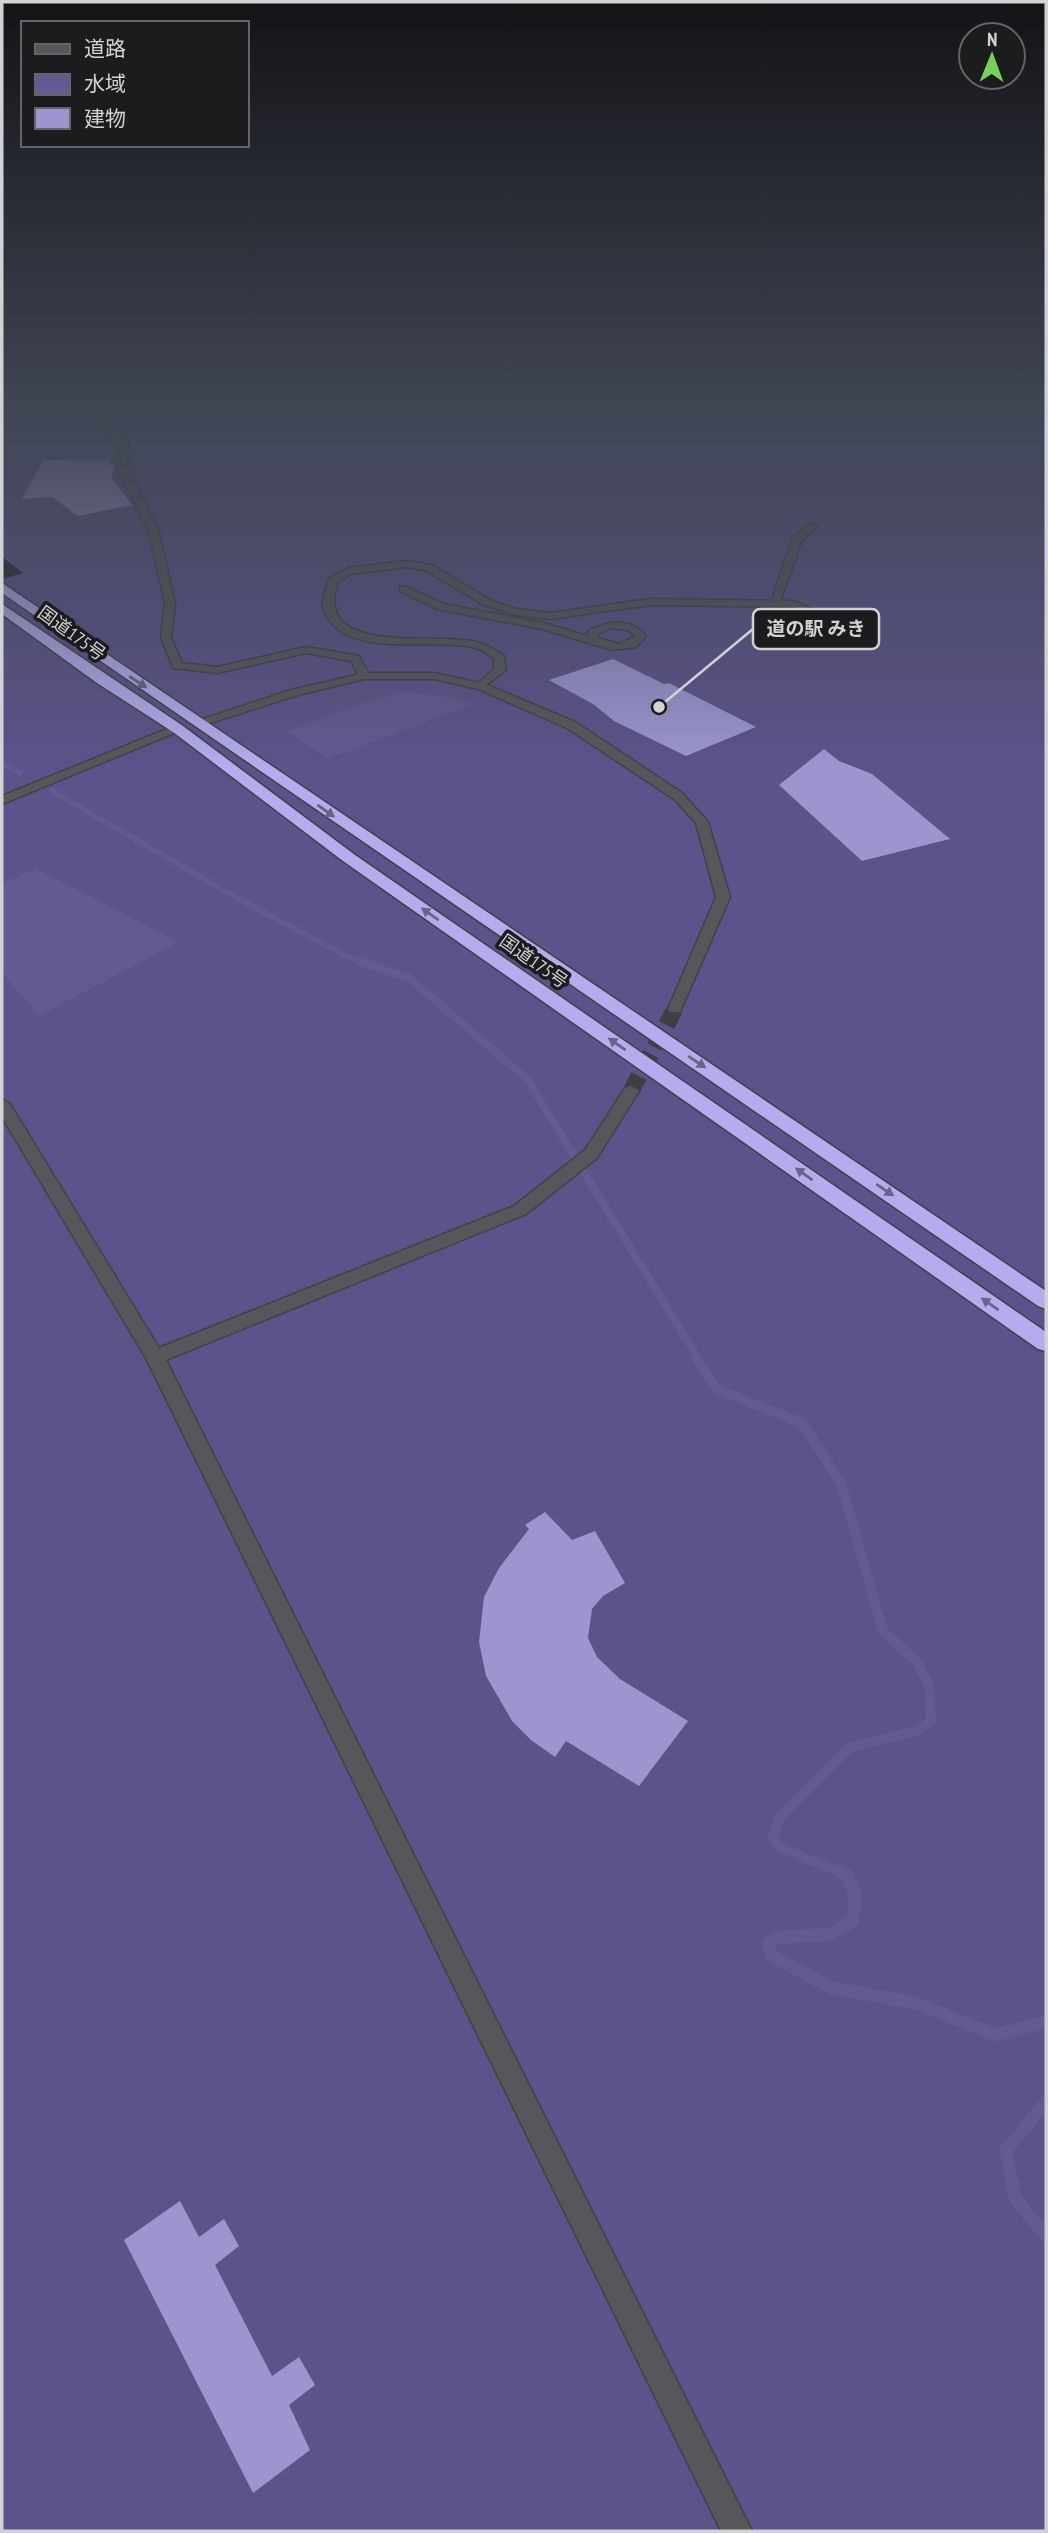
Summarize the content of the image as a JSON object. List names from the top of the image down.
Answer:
{
  "streets": {
    "highway": ["国道175号"]
  },
  "places": ["道の駅 みき"],
  "legend": ["道路", "水域", "建物"],
  "north": "top"
}
